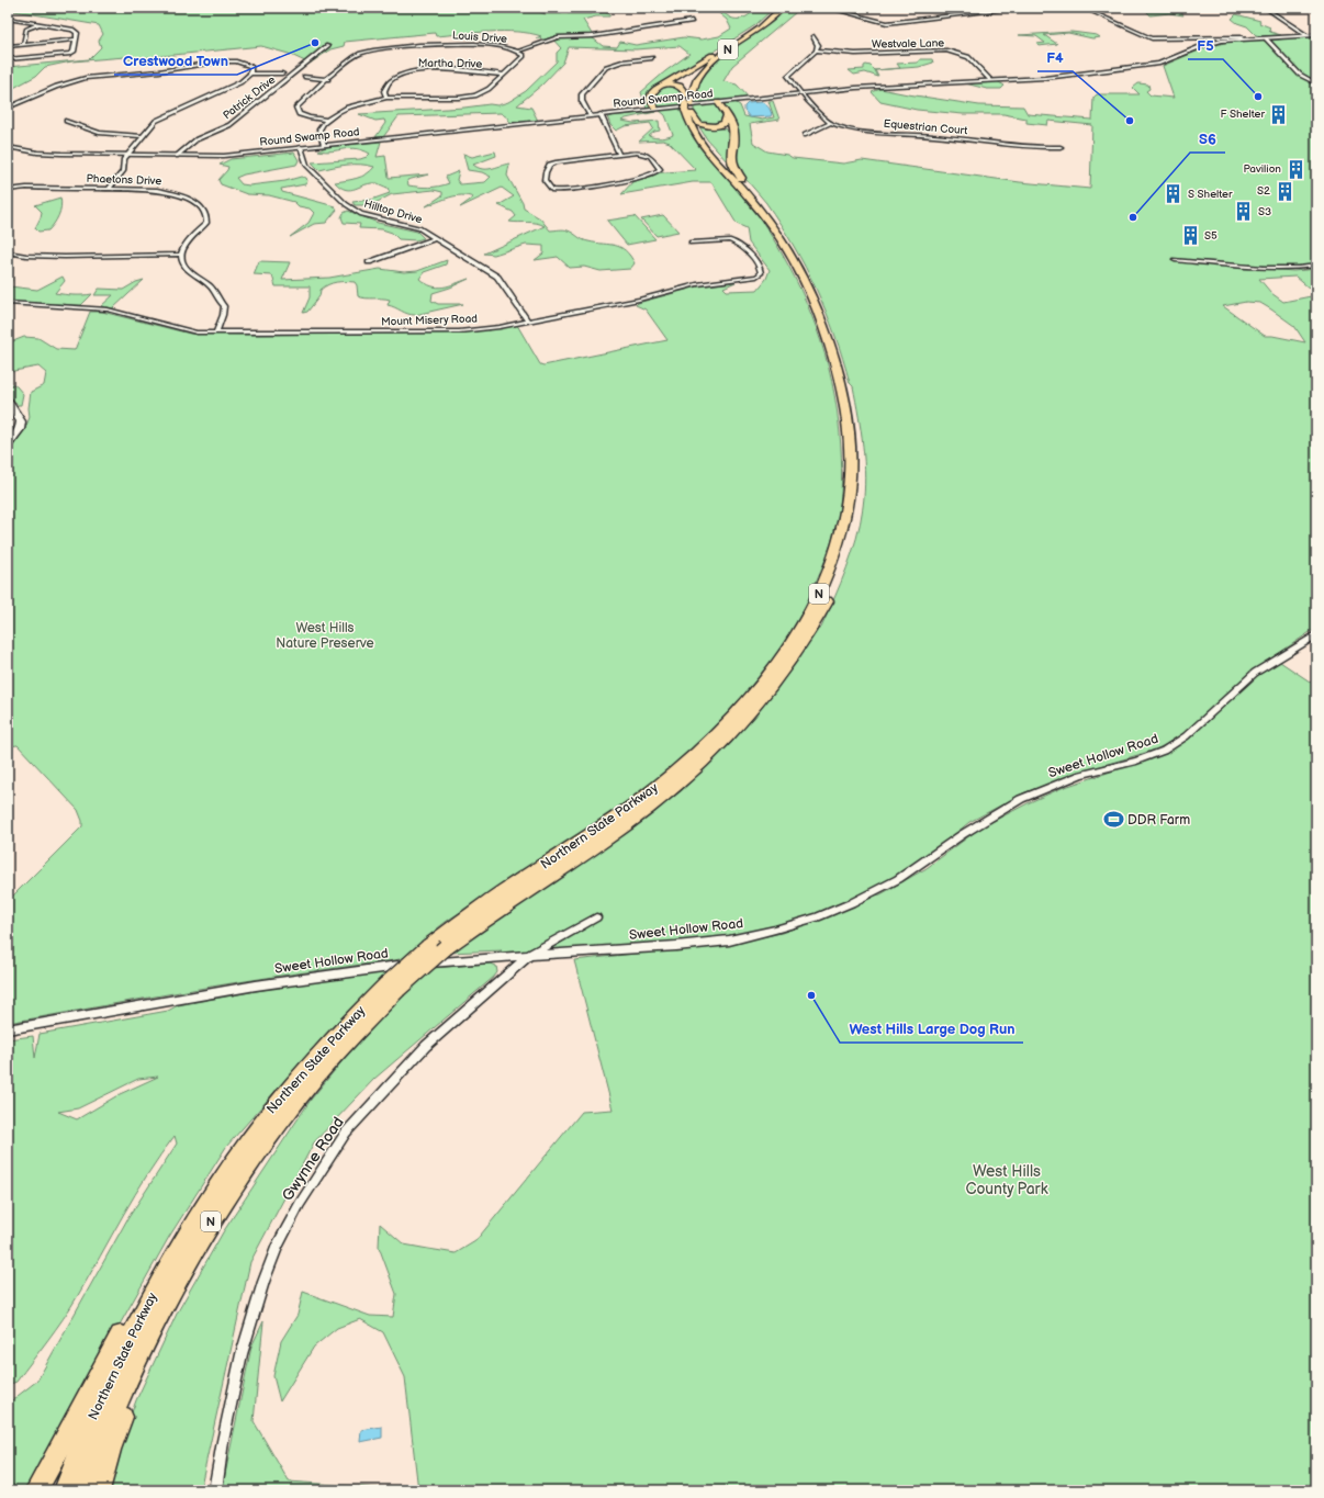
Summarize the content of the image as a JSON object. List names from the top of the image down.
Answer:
{
  "streets": {
    "highway": ["N", "Northern State Parkway"],
    "street": [
      "Louis Drive",
      "Westvale Lane",
      "Martha Drive",
      "Patrick Drive",
      "Round Swamp Road",
      "Equestrian Court",
      "Phaetons Drive",
      "Hilltop Drive",
      "Mount Misery Road",
      "Sweet Hollow Road",
      "Gwynne Road"
    ]
  },
  "crossings": [
    ["Louis Drive", "Martha Drive"],
    ["Westvale Lane", "Round Swamp Road"],
    ["Westvale Lane", "Equestrian Court"],
    ["N", "Northern State Parkway"],
    ["Patrick Drive", "Round Swamp Road"],
    ["Round Swamp Road", "Equestrian Court"],
    ["Round Swamp Road", "Hilltop Drive"],
    ["Hilltop Drive", "Mount Misery Road"],
    ["Sweet Hollow Road", "Gwynne Road"]
  ],
  "parks": ["West Hills Nature Preserve", "West Hills County Park"],
  "places": {
    "other": [
      "Crestwood Town",
      "F5",
      "F4",
      "S6",
      "West Hills Large Dog Run"
    ],
    "building": [
      "F Shelter",
      "Pavilion",
      "S2",
      "S Shelter",
      "S3",
      "S5"
    ],
    "sports": ["DDR Farm"]
  }
}
